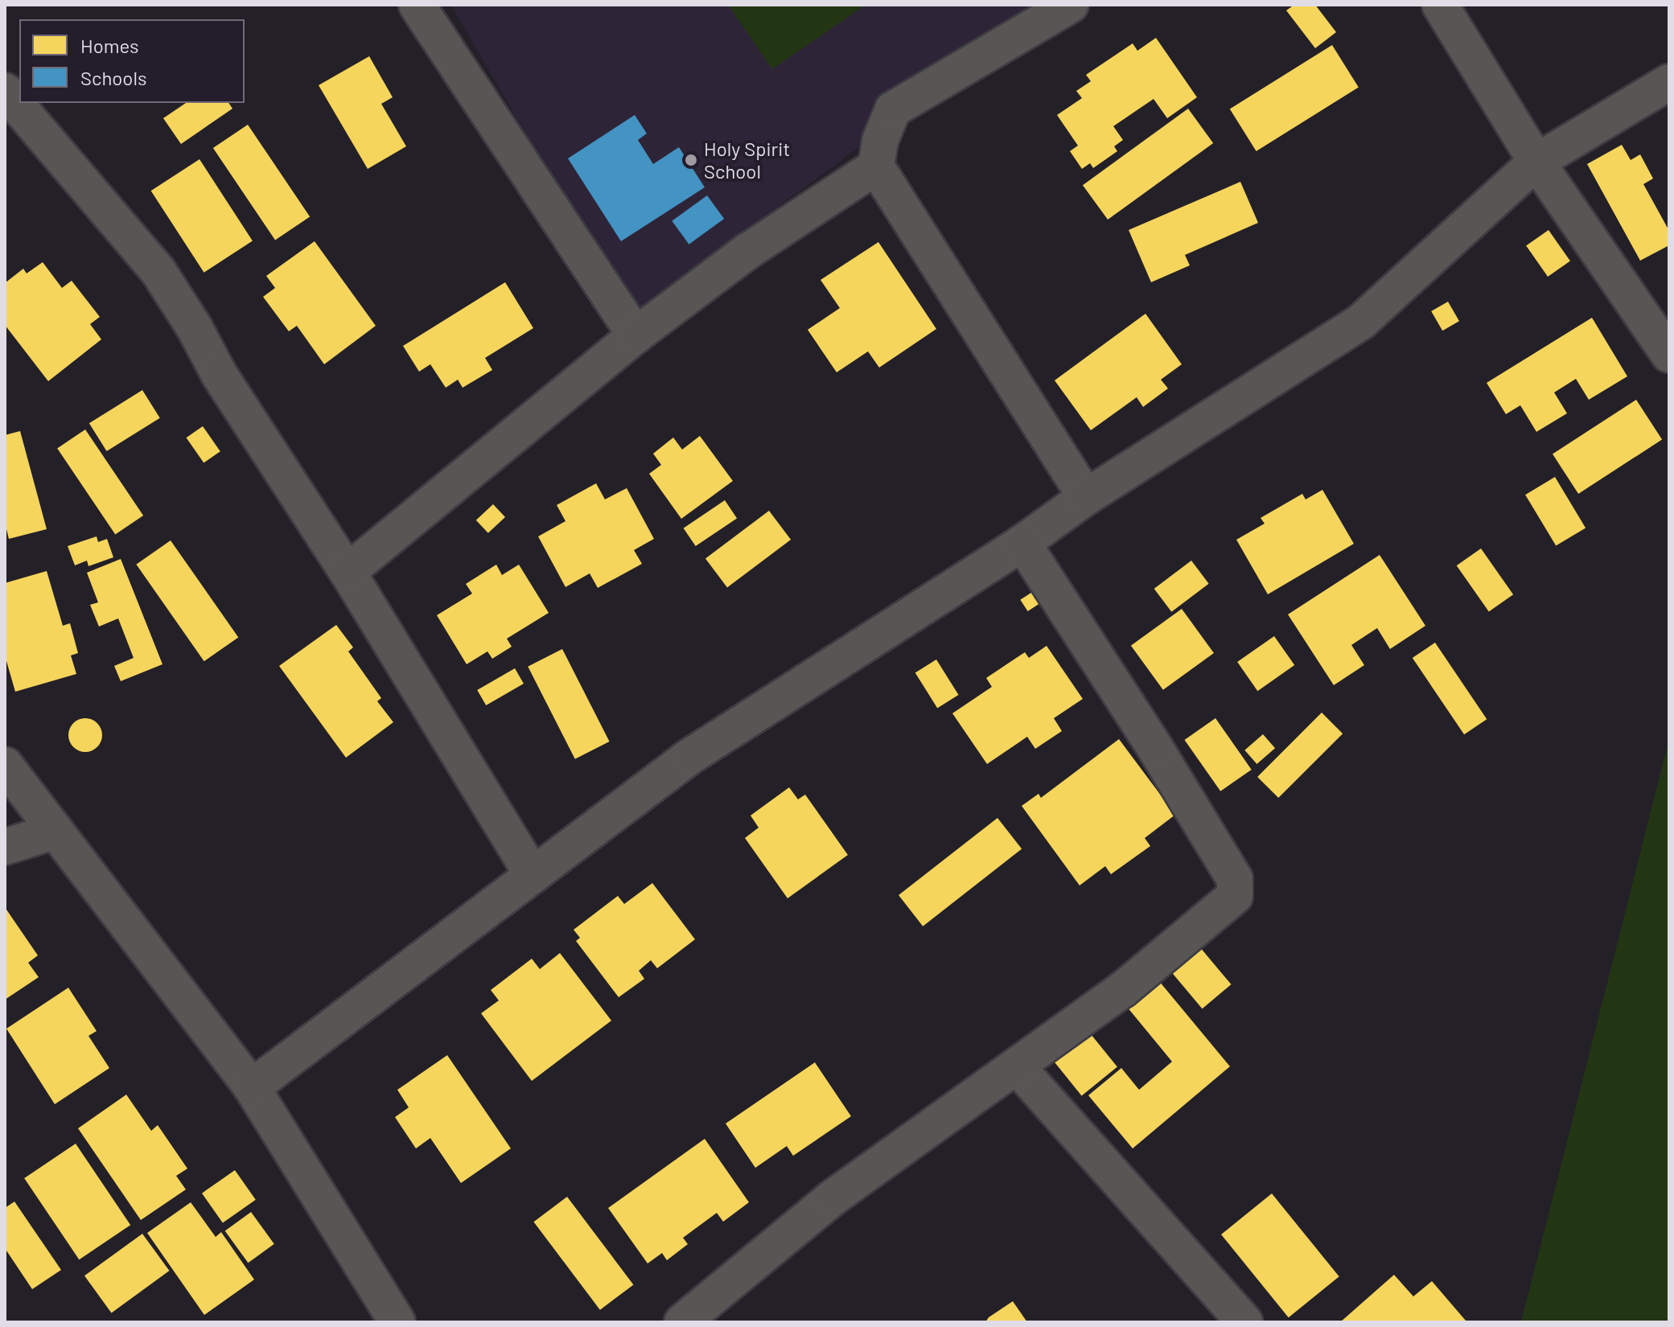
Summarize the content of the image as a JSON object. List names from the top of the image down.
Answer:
{
  "places": ["Holy Spirit School"],
  "legend": ["Homes", "Schools"]
}
